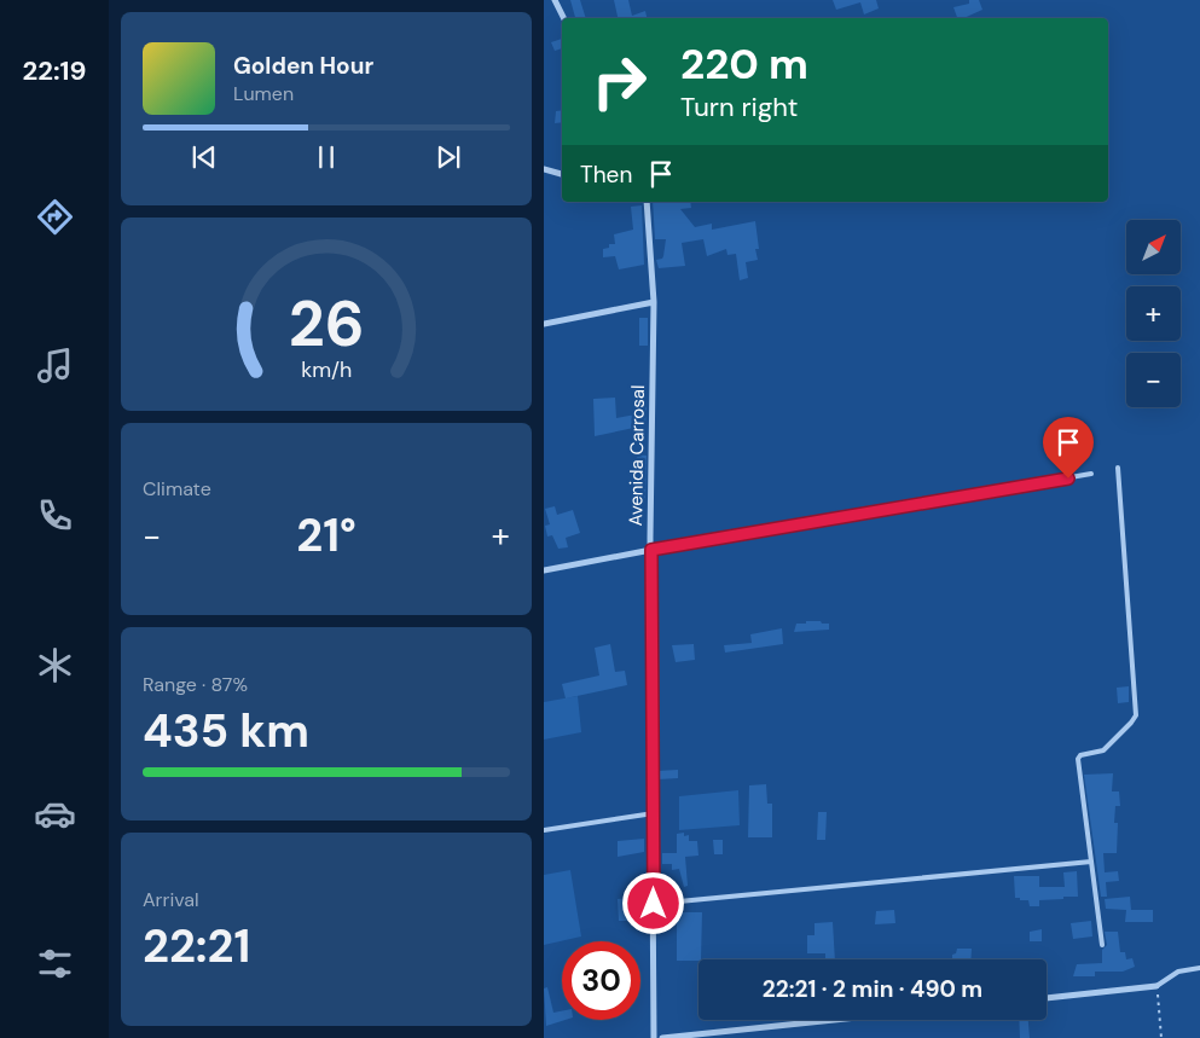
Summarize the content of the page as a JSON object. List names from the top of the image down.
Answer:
{
  "streets": {
    "street": ["Avenida Carrosal"]
  },
  "north": "top right",
  "page": {
    "tabs": "22:19",
    "turn": ["220 m", "Turn right"],
    "song": ["Golden Hour", "Lumen"],
    "then": "Then",
    "map_buttons": ["+", "−"],
    "tile": [
      "Climate",
      ["Range · 87%", "435 km"],
      ["Arrival", "22:21"]
    ],
    "heat": ["−", "21°", "+"],
    "limit": "30",
    "trip": "22:21 · 2 min · 490 m",
    "gauge": ["26", "km/h"]
  }
}
